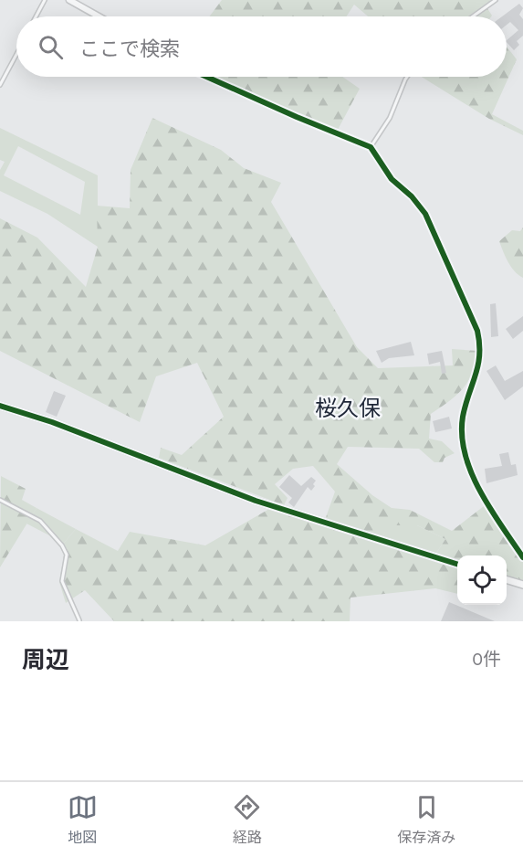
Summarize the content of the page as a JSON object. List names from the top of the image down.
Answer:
{
  "districts": ["桜久保"],
  "page": {
    "search": "ここで検索",
    "heading": ["周辺", "0件"],
    "nav": ["地図", "経路", "保存済み"]
  }
}
